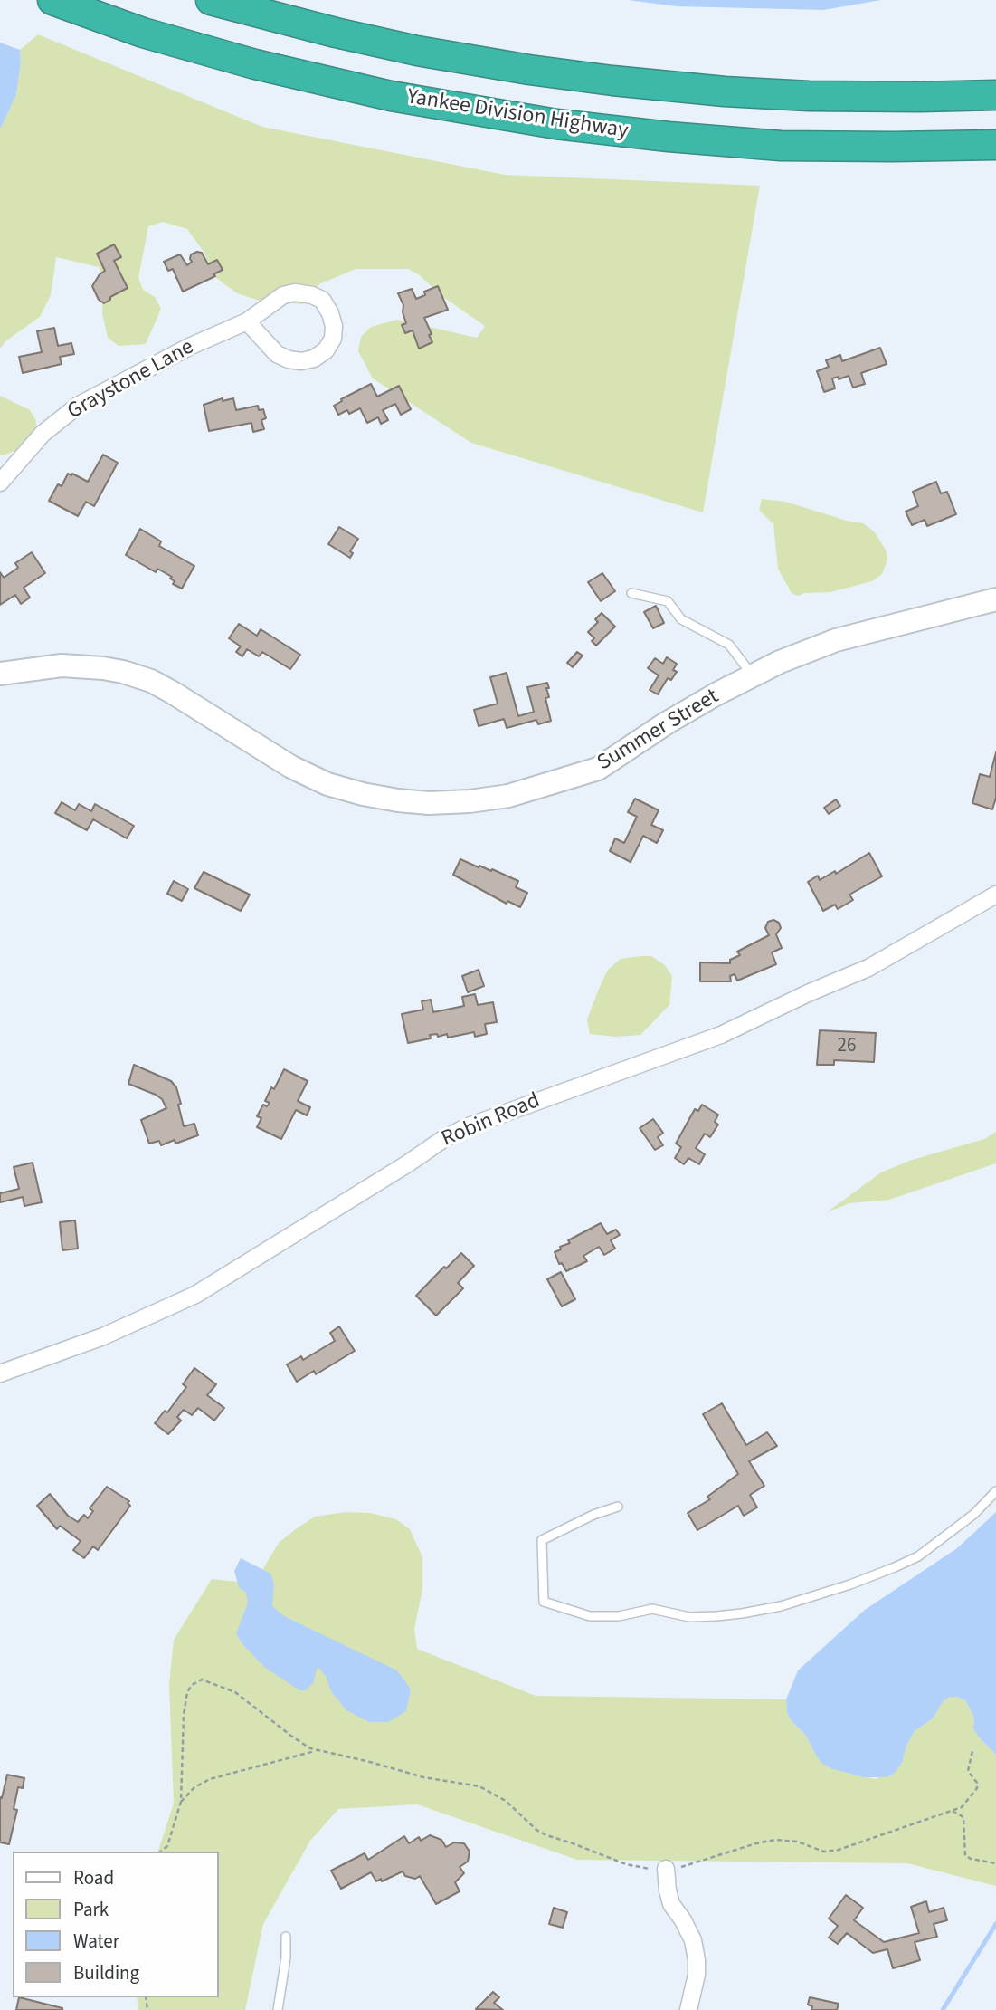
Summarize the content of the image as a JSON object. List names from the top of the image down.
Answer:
{
  "streets": {
    "highway": ["Yankee Division Highway"],
    "street": ["Graystone Lane", "Summer Street", "Robin Road"]
  },
  "house_numbers": ["26"],
  "legend": [
    "Road",
    "Park",
    "Water",
    "Building"
  ]
}
